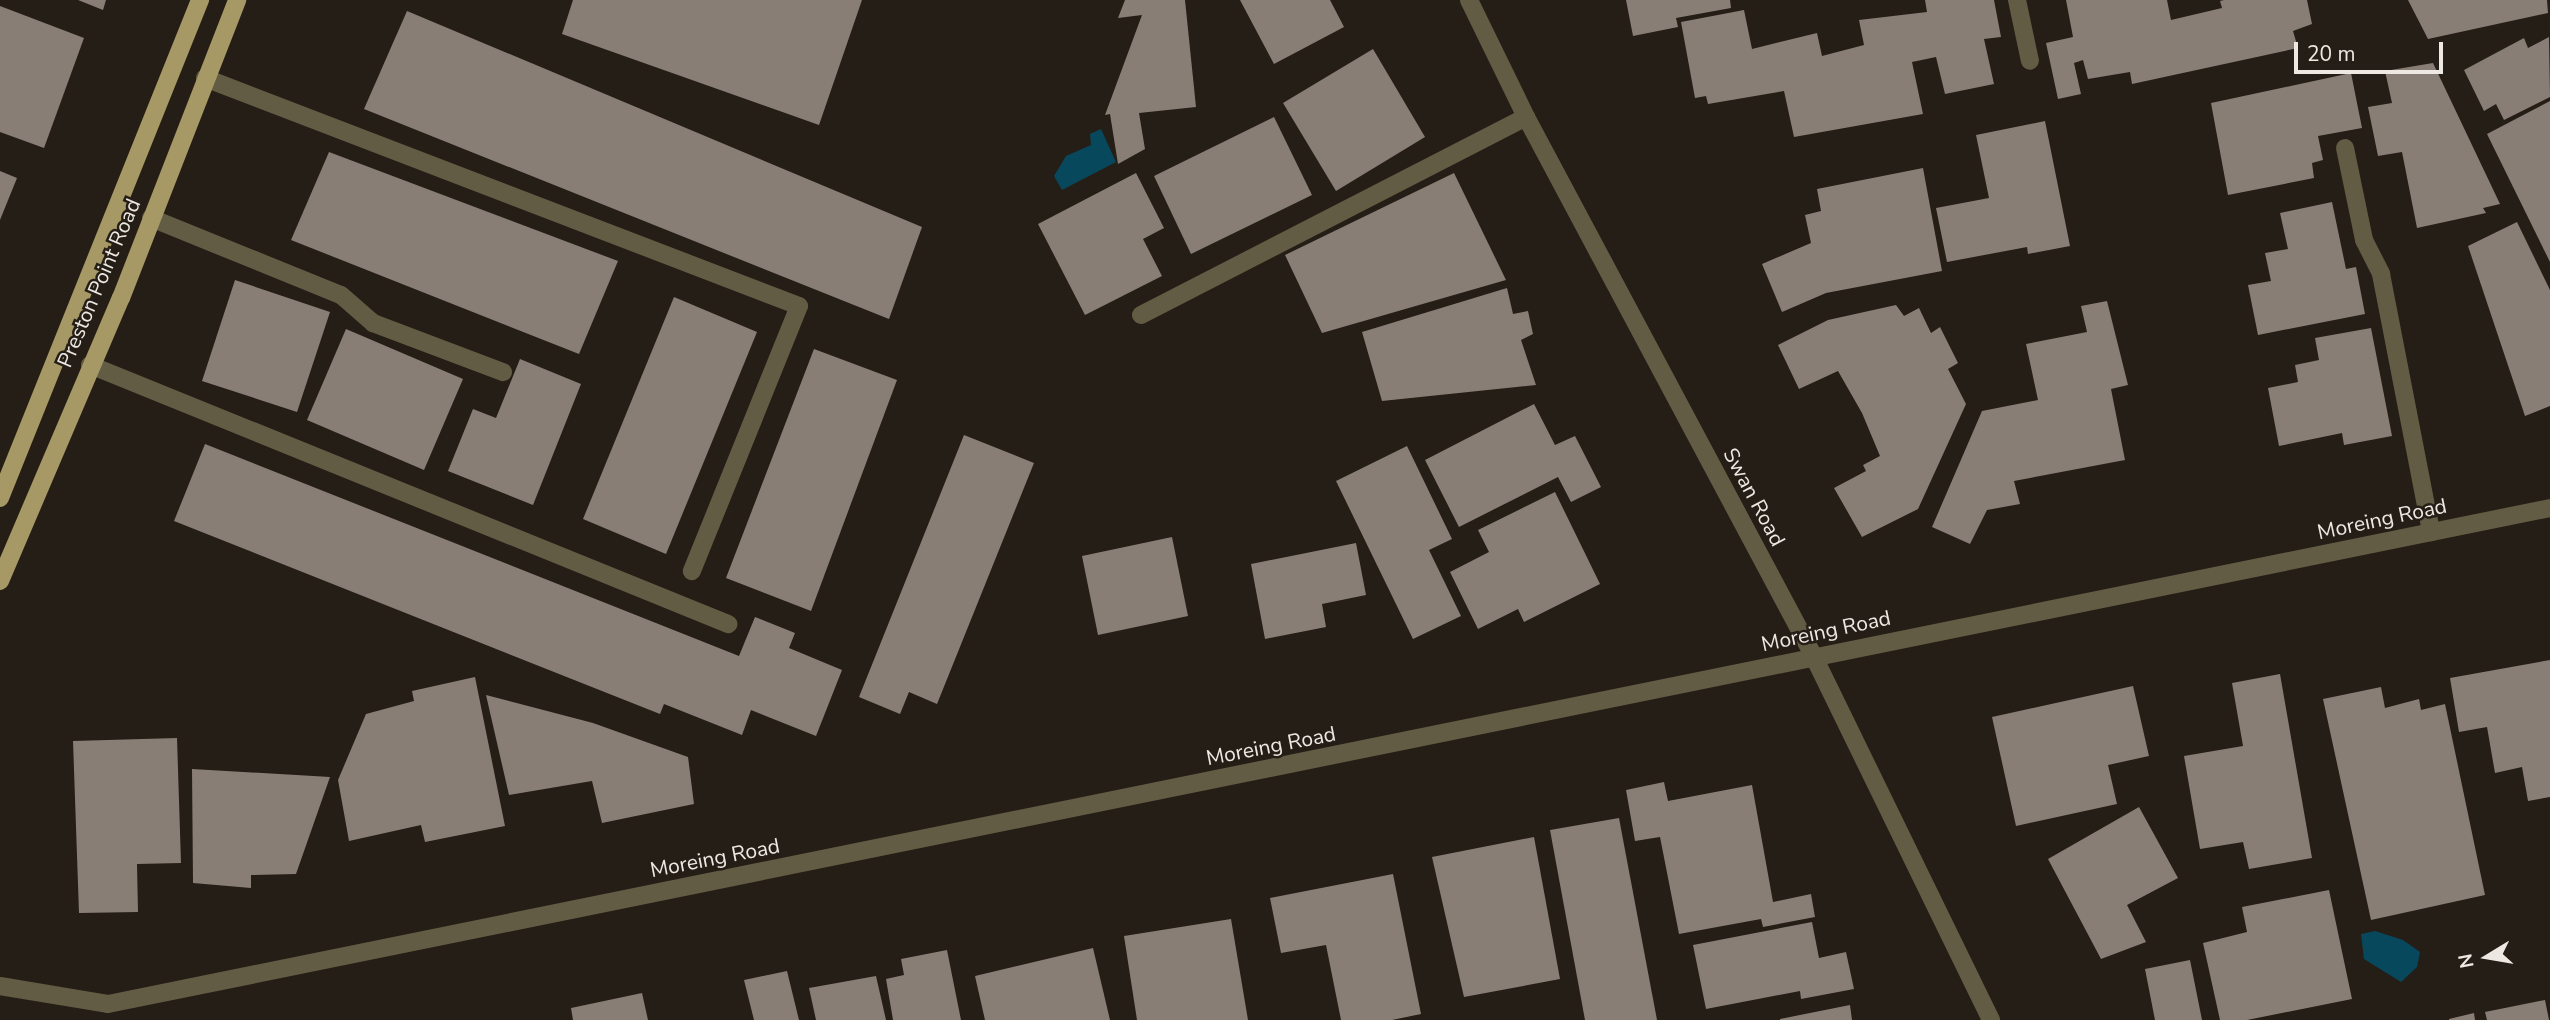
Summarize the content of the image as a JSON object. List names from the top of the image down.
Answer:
{
  "streets": {
    "main road": ["Preston Point Road"],
    "street": ["Swan Road", "Moreing Road"]
  },
  "crossings": [
    ["Swan Road", "Moreing Road"]
  ],
  "scale_bar": "20 m",
  "north": "left"
}
